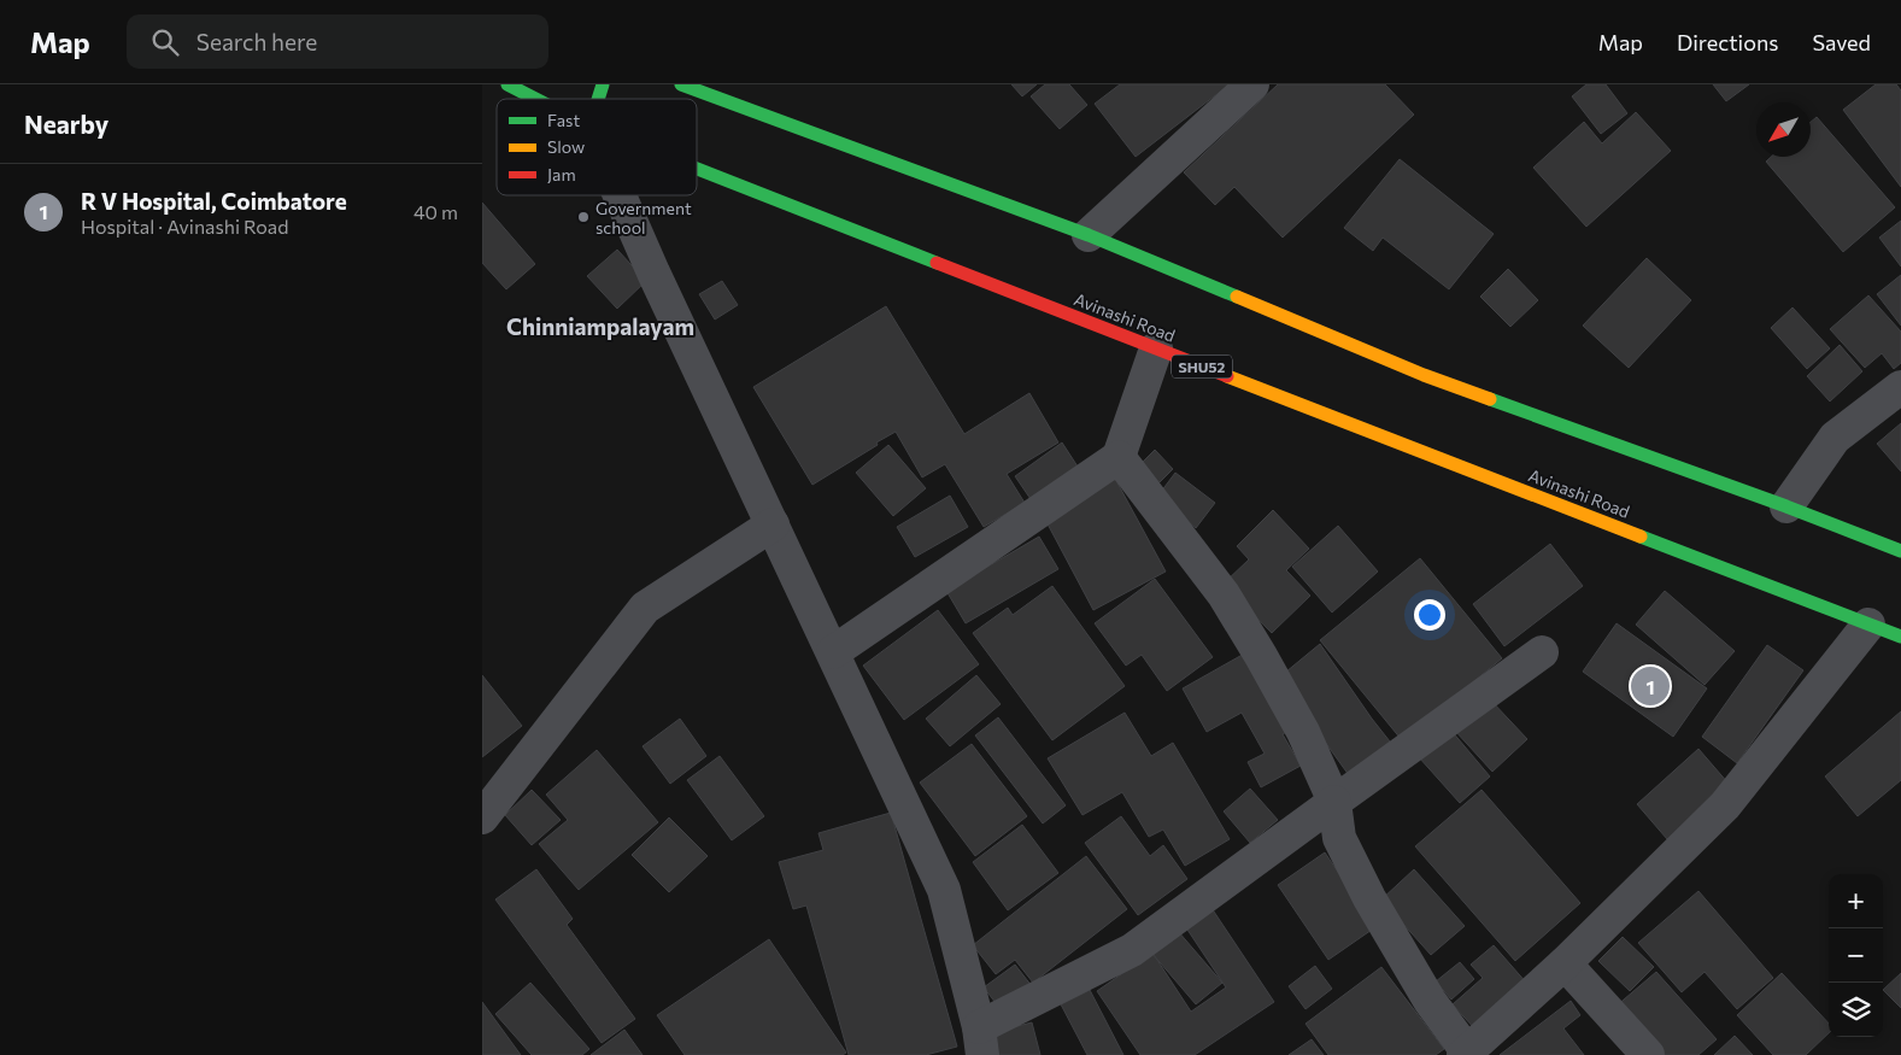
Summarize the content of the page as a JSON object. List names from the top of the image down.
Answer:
{
  "streets": {
    "main road": ["Avinashi Road", "SHU52"]
  },
  "districts": ["Chinniampalayam"],
  "places": ["Government school"],
  "legend": ["Fast", "Slow", "Jam"],
  "north": "bottom left",
  "page": {
    "header": "Map",
    "search": "Search here",
    "nav": ["Map", "Directions", "Saved"],
    "heading": "Nearby",
    "list": [
      {
        "mark": "1",
        "name": "R V Hospital, Coimbatore",
        "note": "Hospital · Avinashi Road",
        "value": "40 m"
      }
    ],
    "pins": "1",
    "map_buttons": ["+", "−"]
  }
}
